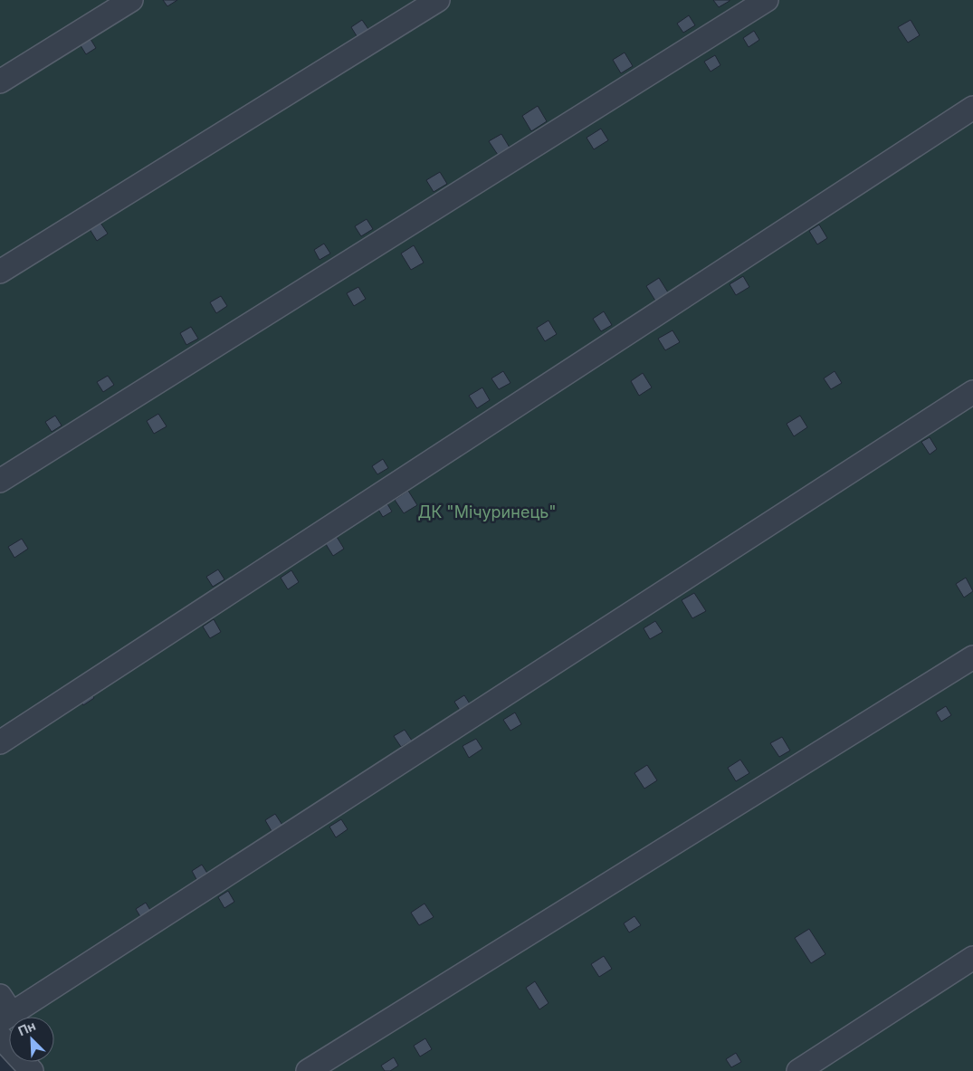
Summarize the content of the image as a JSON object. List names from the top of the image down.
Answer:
{
  "parks": ["ДК \"Мічуринець\""],
  "north": "top left"
}
